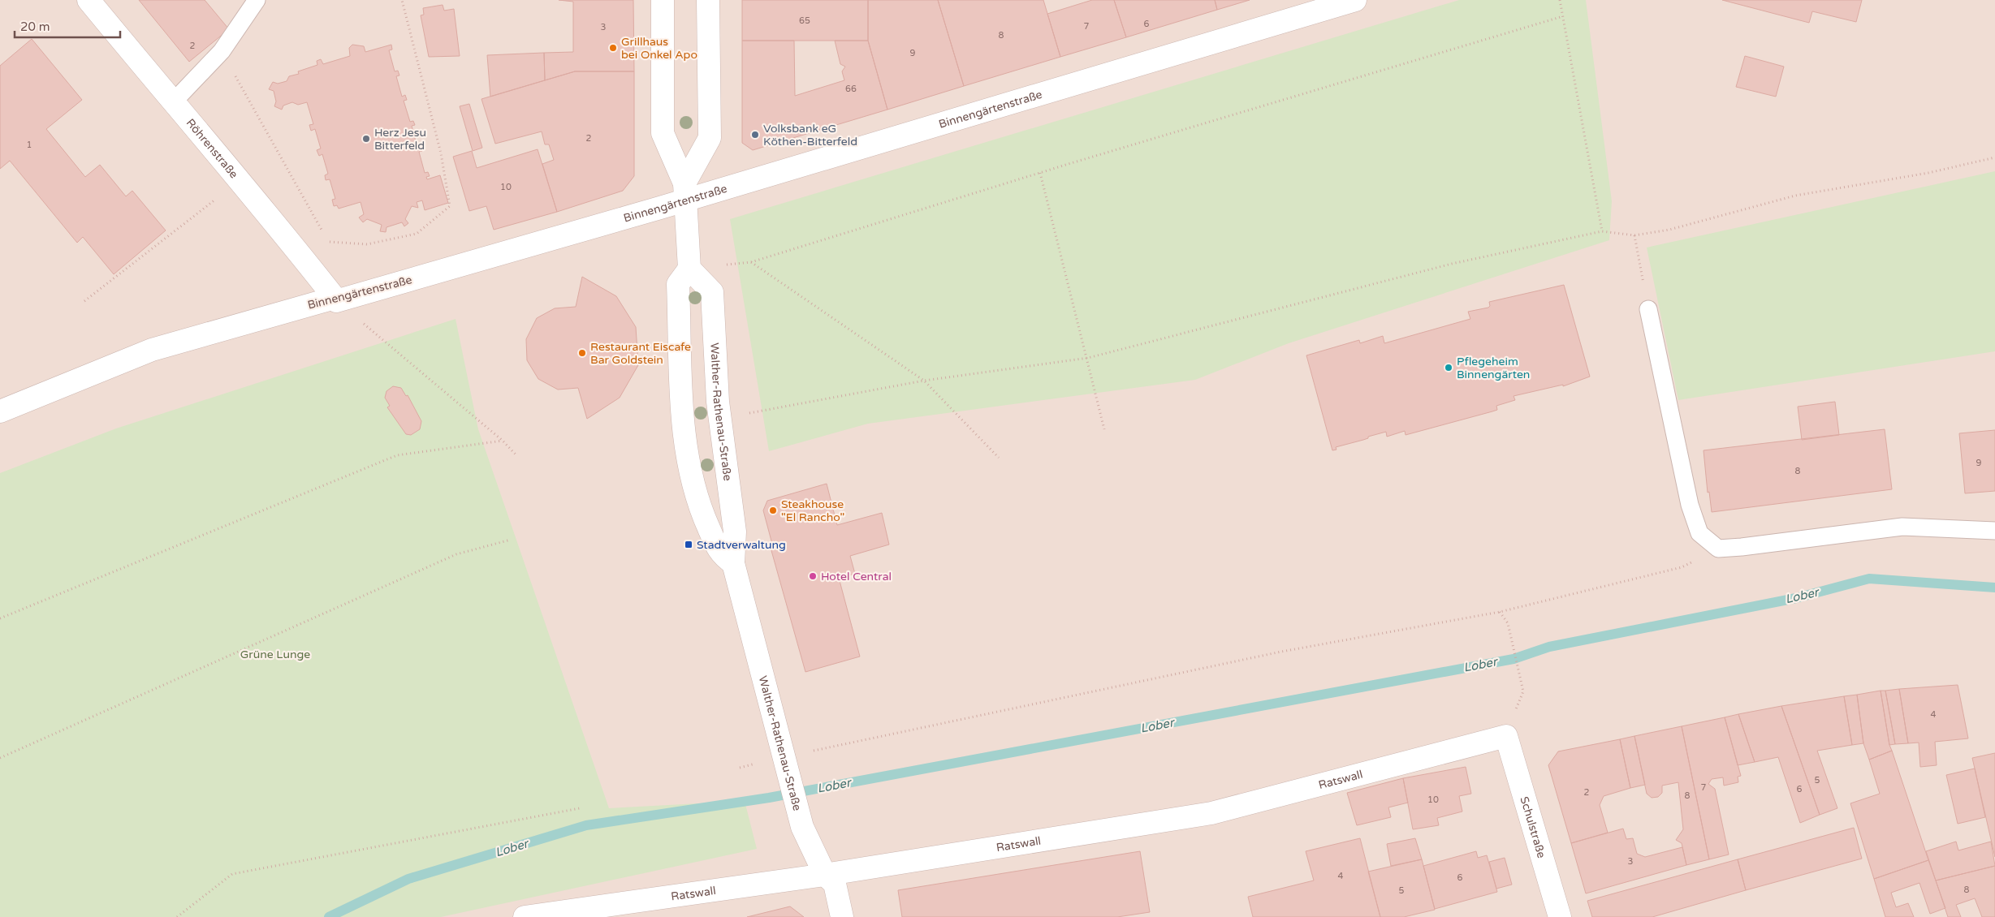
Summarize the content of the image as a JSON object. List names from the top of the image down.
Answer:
{
  "streets": {
    "street": [
      "Binnengärtenstraße",
      "Röhrenstraße",
      "Walther-Rathenau-Straße",
      "Ratswall",
      "Schulstraße"
    ]
  },
  "crossings": [
    ["Binnengärtenstraße", "Röhrenstraße"],
    ["Walther-Rathenau-Straße", "Ratswall"],
    ["Ratswall", "Schulstraße"]
  ],
  "water": ["Lober"],
  "parks": ["Grüne Lunge"],
  "places": {
    "other": [
      "Grillhaus bei Onkel Apo",
      "Volksbank eG Köthen-Bitterfeld",
      "Herz Jesu Bitterfeld",
      "Restaurant Eiscafe Bar Goldstein",
      "Pflegeheim Binnengärten",
      "Steakhouse \"El Rancho\"",
      "Hotel Central"
    ],
    "transit": ["Stadtverwaltung"]
  },
  "house_numbers": [
    "65",
    "6",
    "7",
    "3",
    "8",
    "2",
    "9",
    "66",
    "2",
    "1",
    "10",
    "9",
    "8",
    "4",
    "5",
    "7",
    "6",
    "2",
    "8",
    "10",
    "3",
    "4",
    "6",
    "8",
    "5"
  ],
  "scale_bar": "20 m"
}
